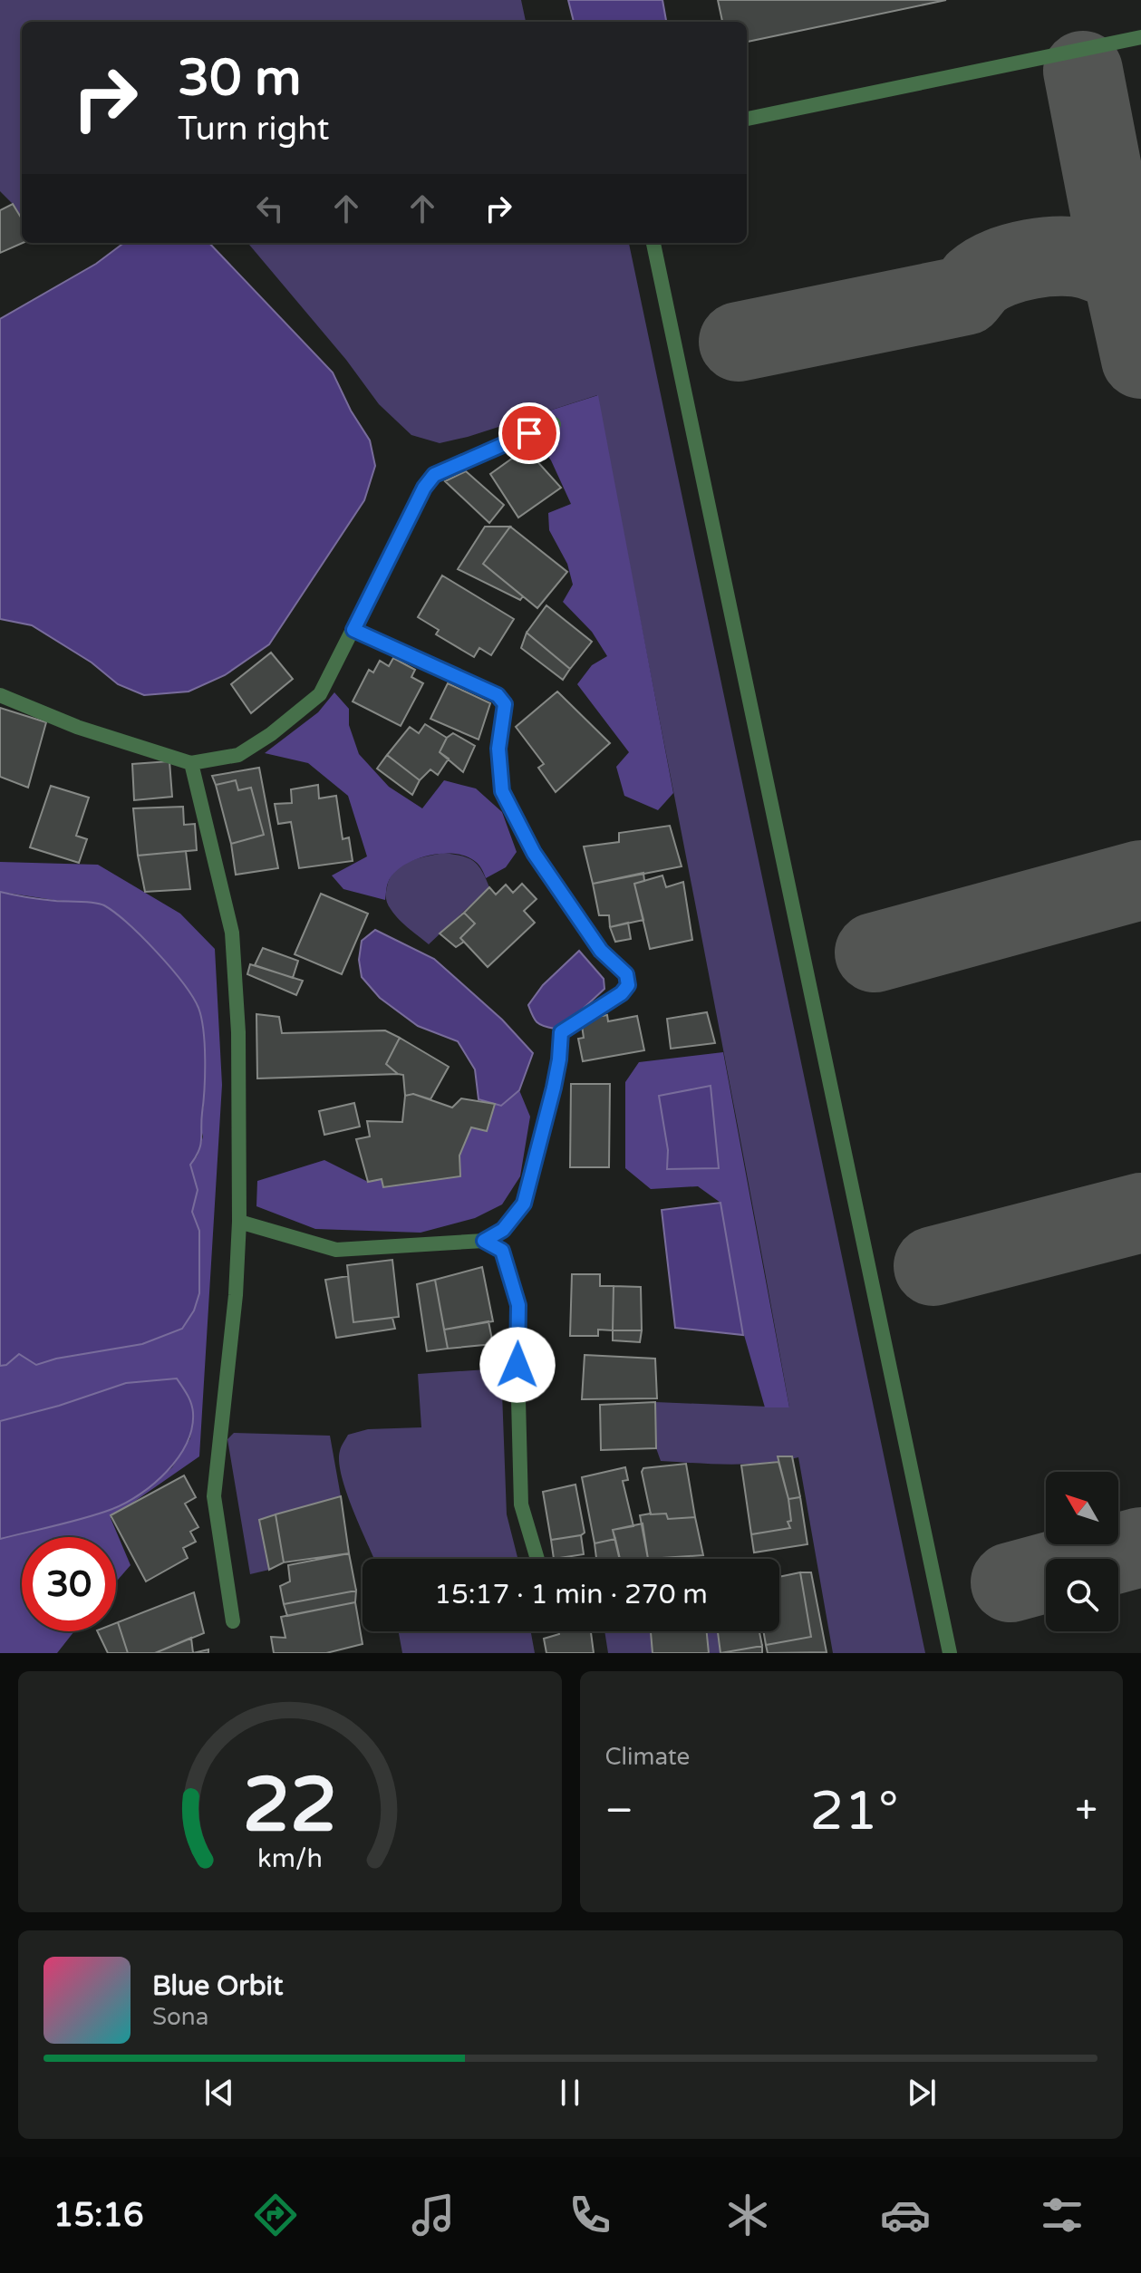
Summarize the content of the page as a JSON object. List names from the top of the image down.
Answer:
{
  "north": "top left",
  "page": {
    "turn": ["30 m", "Turn right"],
    "limit": "30",
    "trip": "15:17 · 1 min · 270 m",
    "tile": "Climate",
    "heat": ["−", "21°", "+"],
    "song": ["Blue Orbit", "Sona"],
    "tabs": "15:16",
    "gauge": ["22", "km/h"]
  }
}
